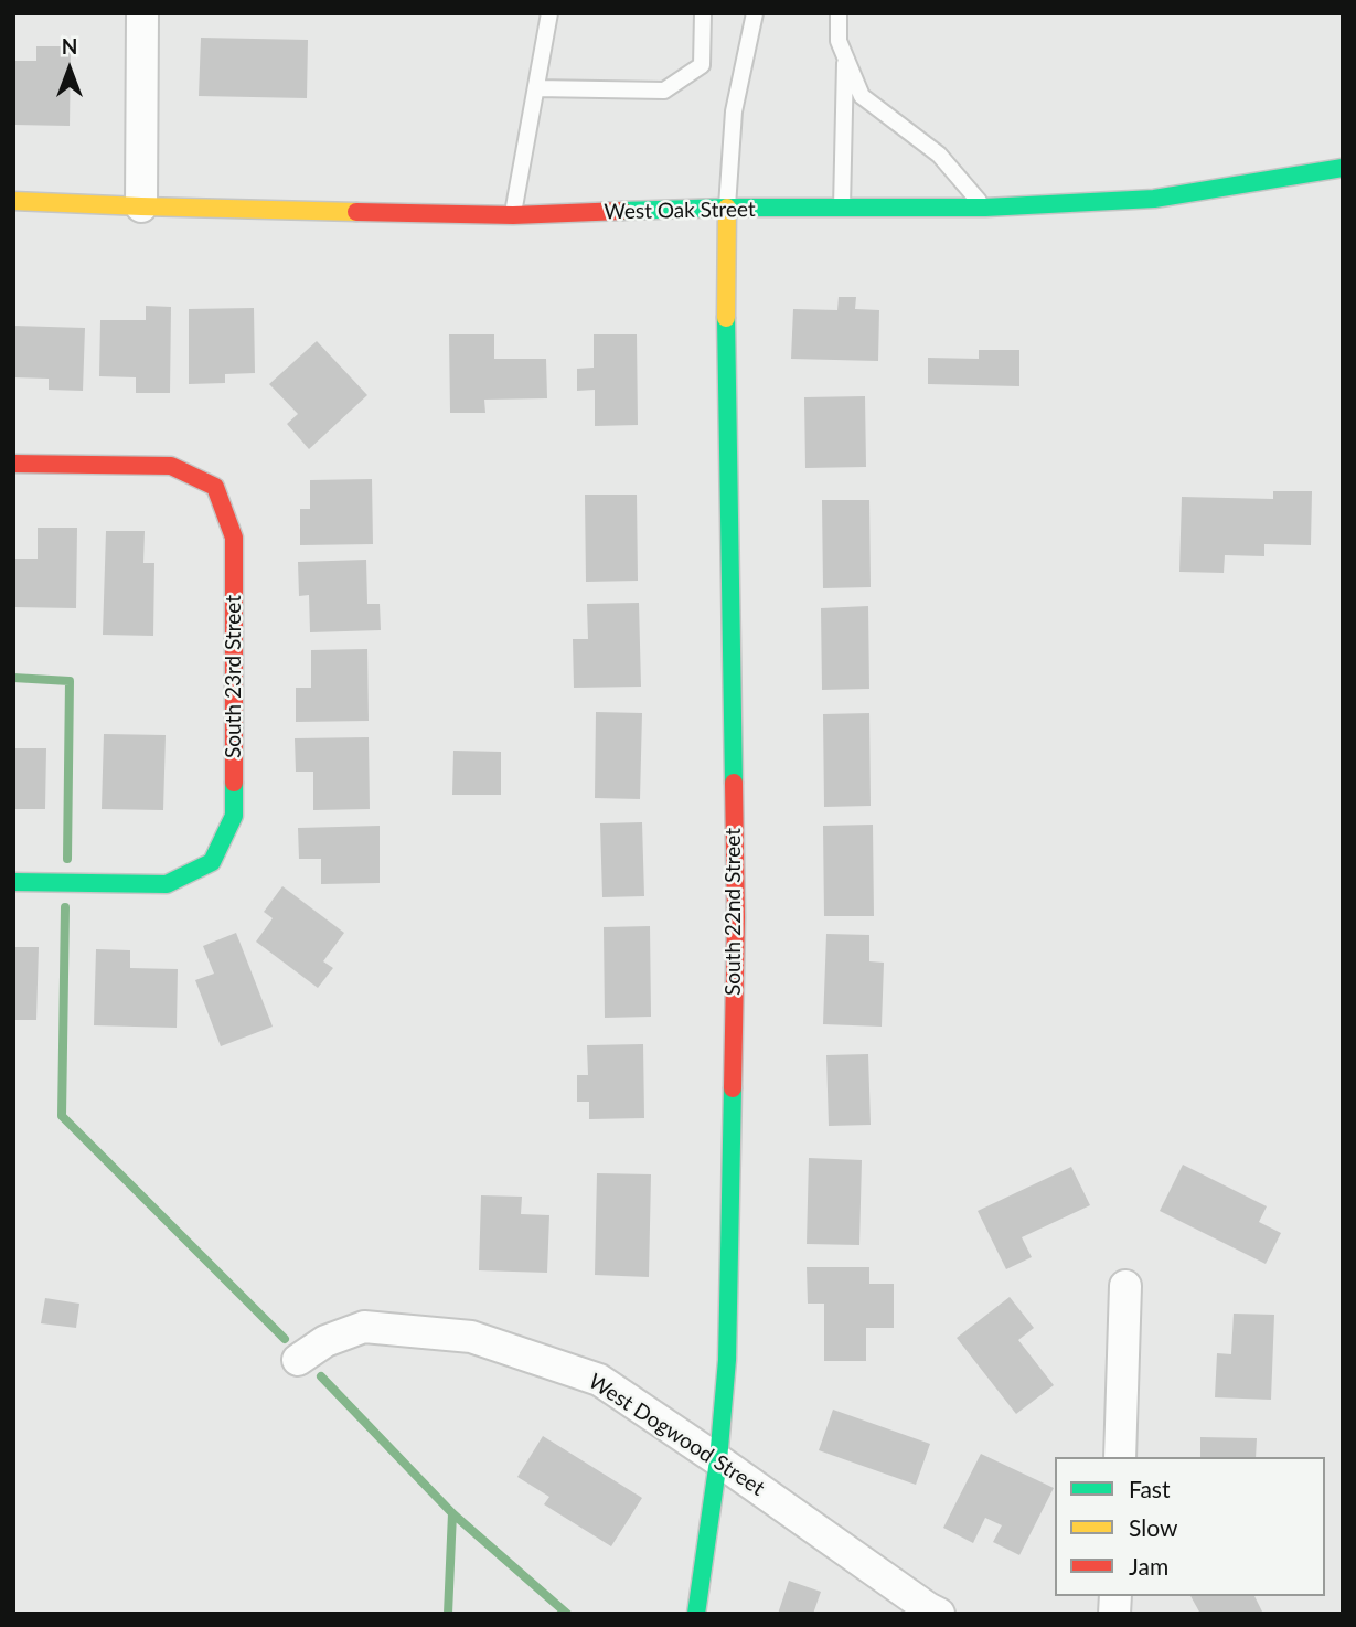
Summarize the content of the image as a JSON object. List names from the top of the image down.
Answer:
{
  "streets": {
    "street": [
      "West Oak Street",
      "South 23rd Street",
      "South 22nd Street",
      "West Dogwood Street"
    ]
  },
  "crossings": [
    ["West Oak Street", "South 22nd Street"],
    ["South 22nd Street", "West Dogwood Street"]
  ],
  "legend": ["Fast", "Slow", "Jam"],
  "north": "top"
}
